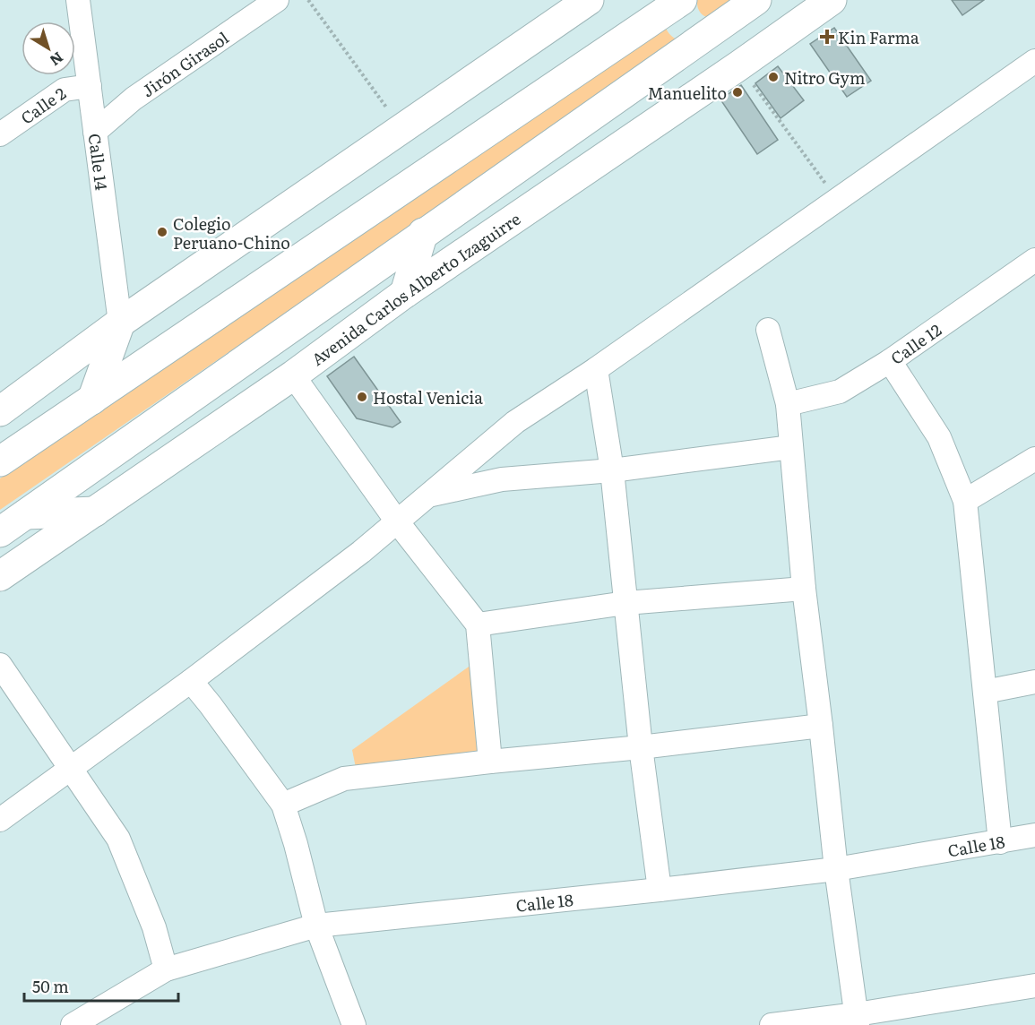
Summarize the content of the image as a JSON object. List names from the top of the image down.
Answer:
{
  "streets": {
    "main road": ["Avenida Carlos Alberto Izaguirre"],
    "street": [
      "Jirón Girasol",
      "Calle 2",
      "Calle 14",
      "Calle 12",
      "Calle 18"
    ]
  },
  "crossings": [
    ["Jirón Girasol", "Calle 14"],
    ["Calle 2", "Calle 14"]
  ],
  "places": {
    "health": ["Kin Farma"],
    "other": [
      "Nitro Gym",
      "Manuelito",
      "Colegio Peruano-Chino",
      "Hostal Venicia"
    ]
  },
  "scale_bar": "50 m",
  "north": "bottom right"
}
